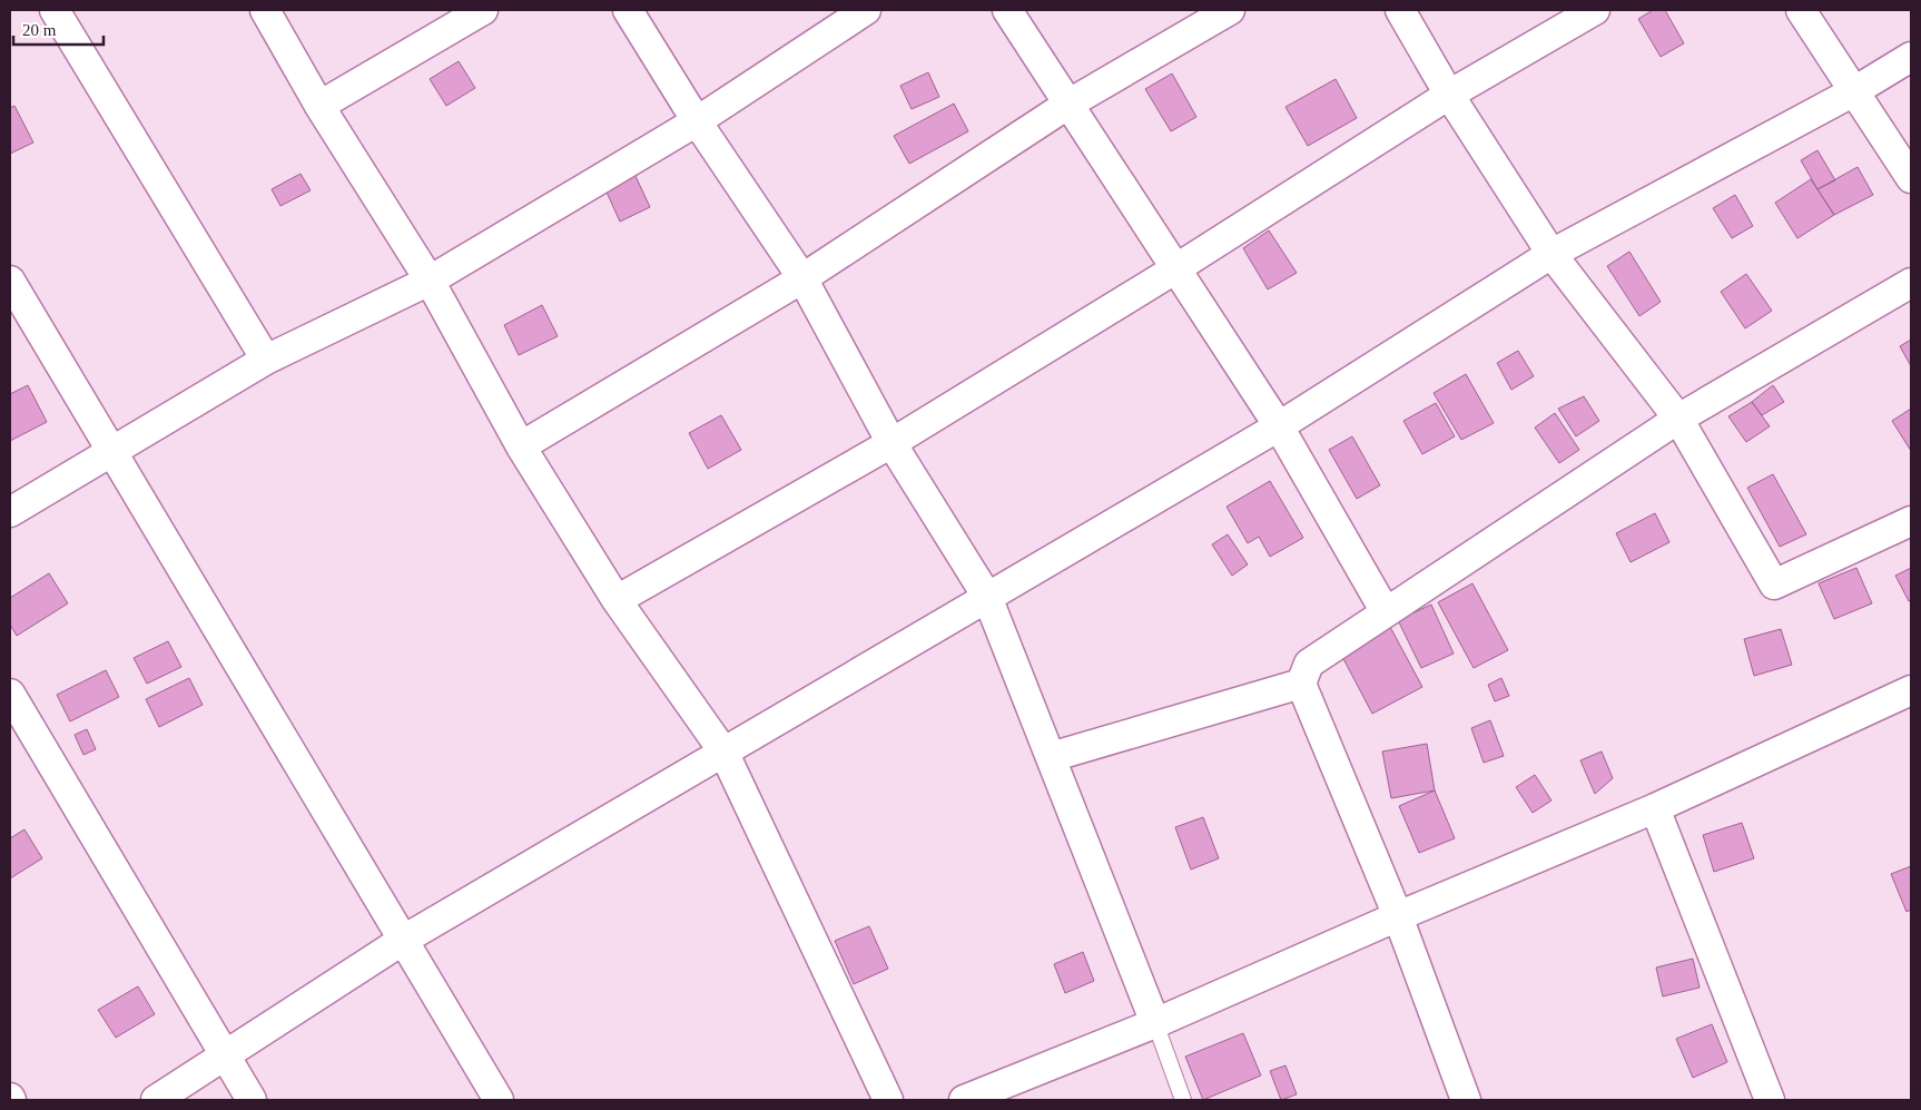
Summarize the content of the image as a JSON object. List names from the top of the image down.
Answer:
{
  "scale_bar": "20 m"
}
